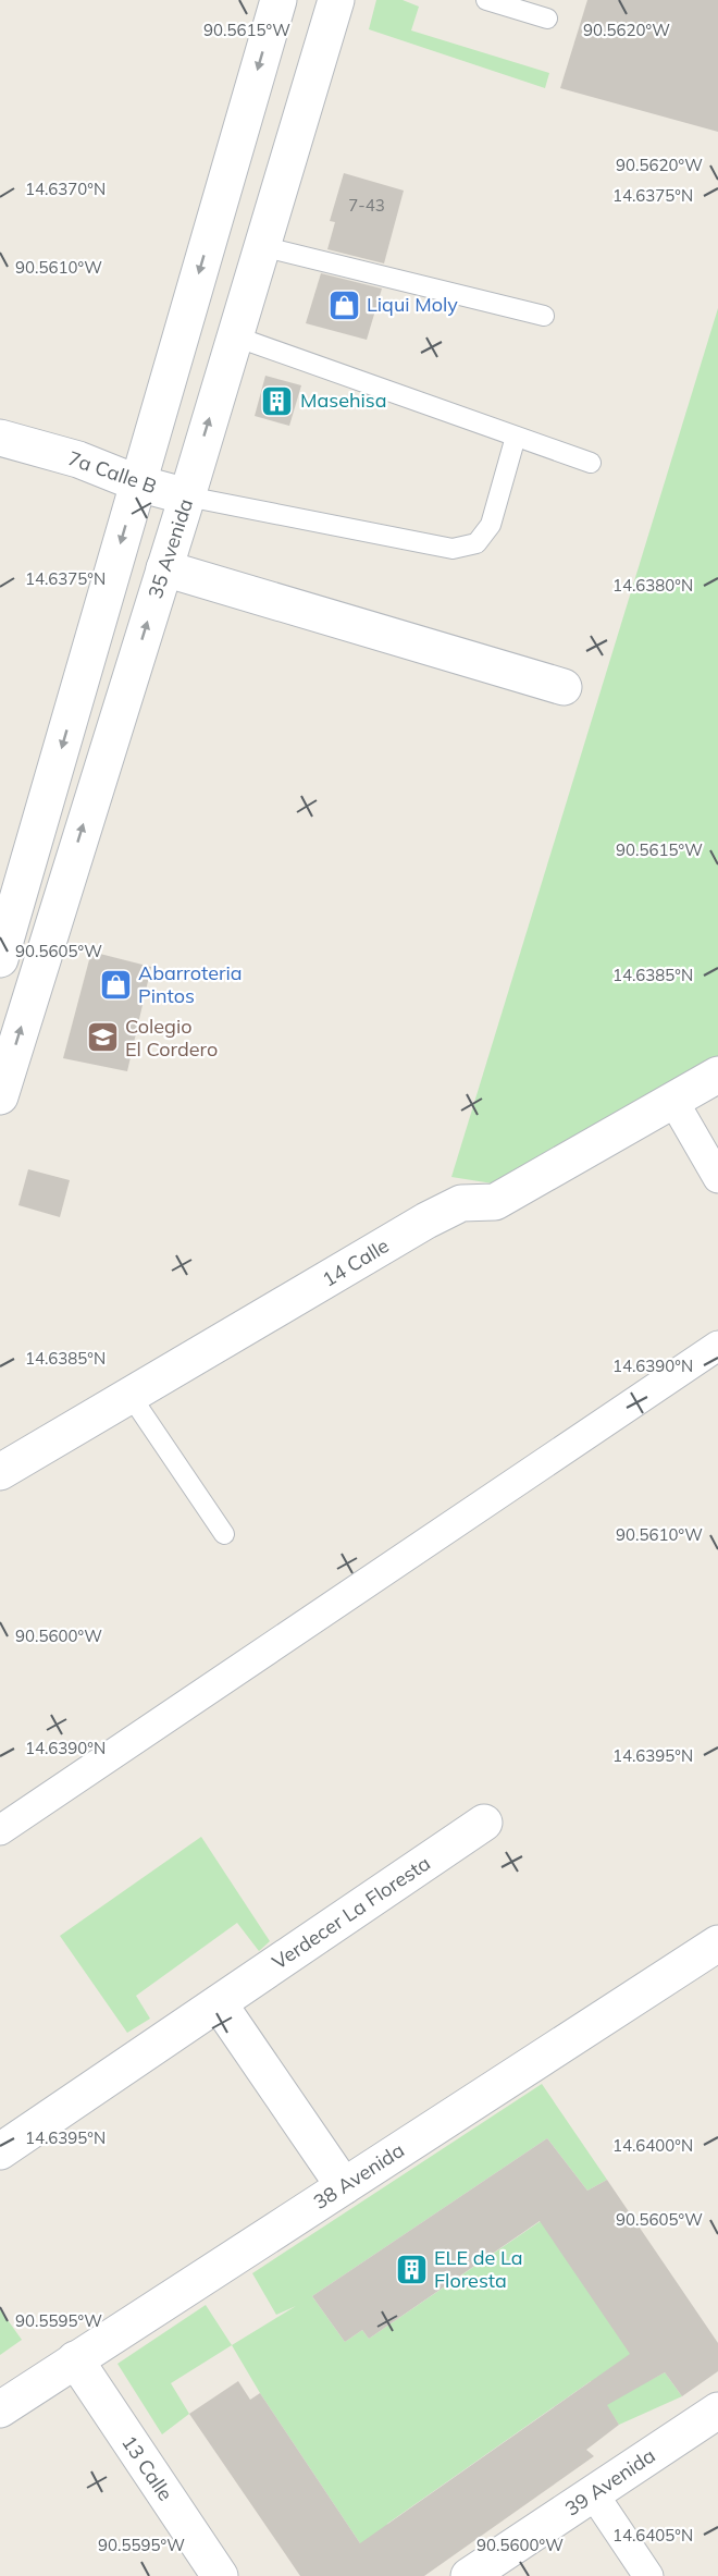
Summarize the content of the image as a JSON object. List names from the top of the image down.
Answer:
{
  "streets": {
    "street": [
      "7a Calle B",
      "35 Avenida",
      "14 Calle",
      "Verdecer La Floresta",
      "38 Avenida",
      "13 Calle",
      "39 Avenida"
    ]
  },
  "crossings": [
    ["7a Calle B", "35 Avenida"],
    ["38 Avenida", "13 Calle"]
  ],
  "places": {
    "shop": ["Liqui Moly", "Abarroteria Pintos"],
    "building": ["Masehisa", "ELE de La Floresta"],
    "school or university": ["Colegio El Cordero"]
  },
  "house_numbers": ["7-43"],
  "coordinates": [
    "90.5615°W",
    "90.5620°W",
    "14.6370°N",
    "14.6375°N",
    "90.5610°W",
    "14.6380°N",
    "90.5605°W",
    "14.6385°N",
    "14.6390°N",
    "90.5600°W",
    "14.6395°N",
    "14.6400°N",
    "90.5595°W",
    "14.6405°N"
  ]
}
